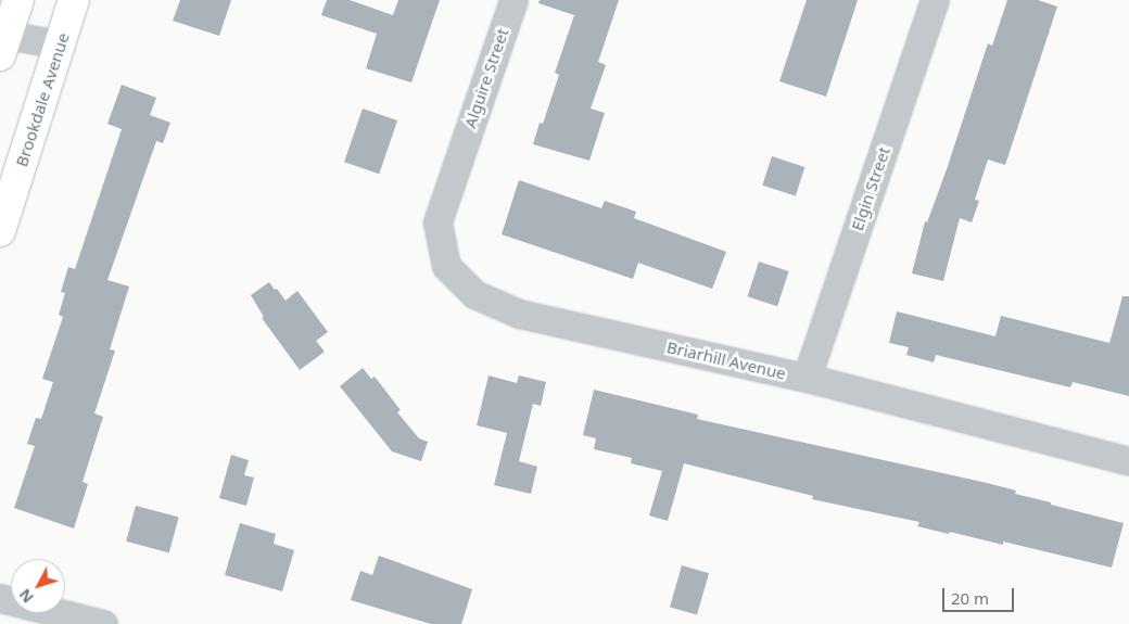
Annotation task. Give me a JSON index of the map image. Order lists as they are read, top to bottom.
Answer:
{
  "streets": {
    "main road": ["Brookdale Avenue"],
    "street": ["Alguire Street", "Elgin Street", "Briarhill Avenue"]
  },
  "crossings": [
    ["Alguire Street", "Briarhill Avenue"],
    ["Elgin Street", "Briarhill Avenue"]
  ],
  "scale_bar": "20 m",
  "north": "bottom left"
}
